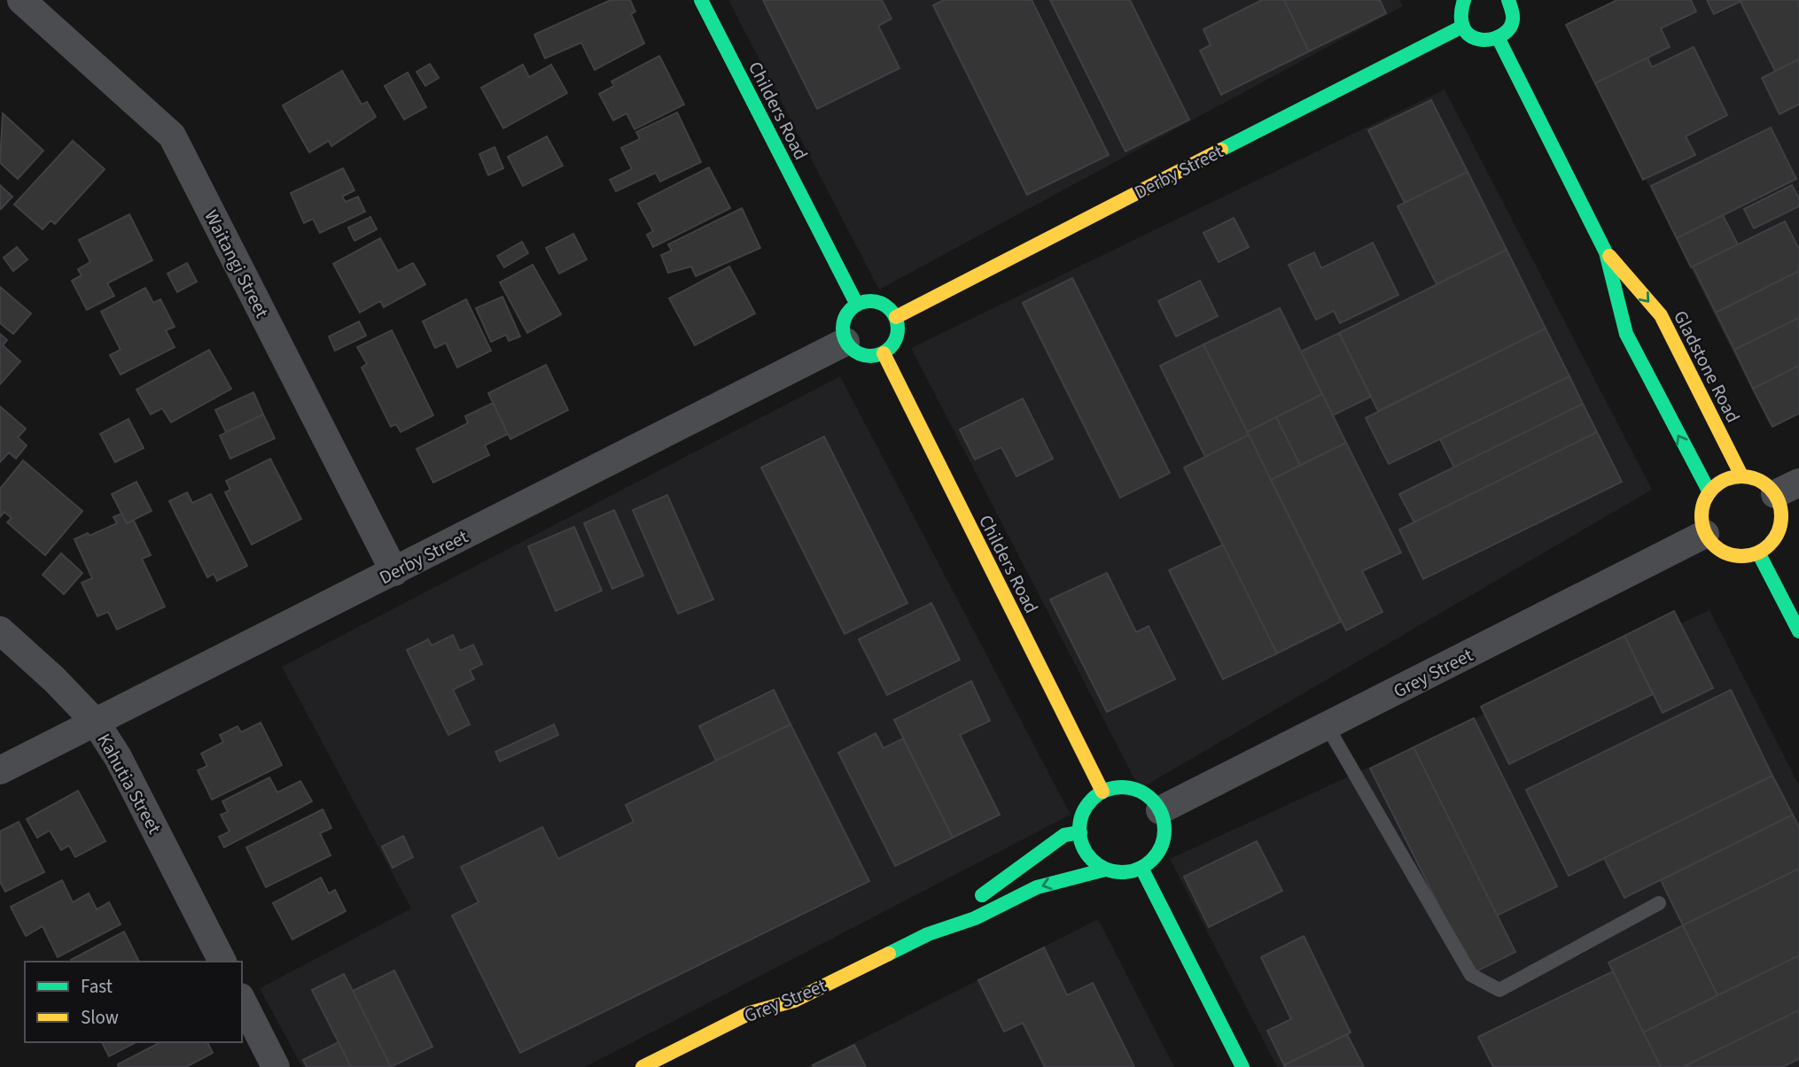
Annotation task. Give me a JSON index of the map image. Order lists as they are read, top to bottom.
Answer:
{
  "streets": {
    "street": [
      "Childers Road",
      "Derby Street",
      "Waitangi Street",
      "Gladstone Road",
      "Grey Street",
      "Kahutia Street"
    ]
  },
  "crossings": [
    ["Childers Road", "Derby Street"],
    ["Childers Road", "Grey Street"],
    ["Derby Street", "Waitangi Street"],
    ["Derby Street", "Kahutia Street"],
    ["Gladstone Road", "Grey Street"]
  ],
  "legend": ["Fast", "Slow"]
}
